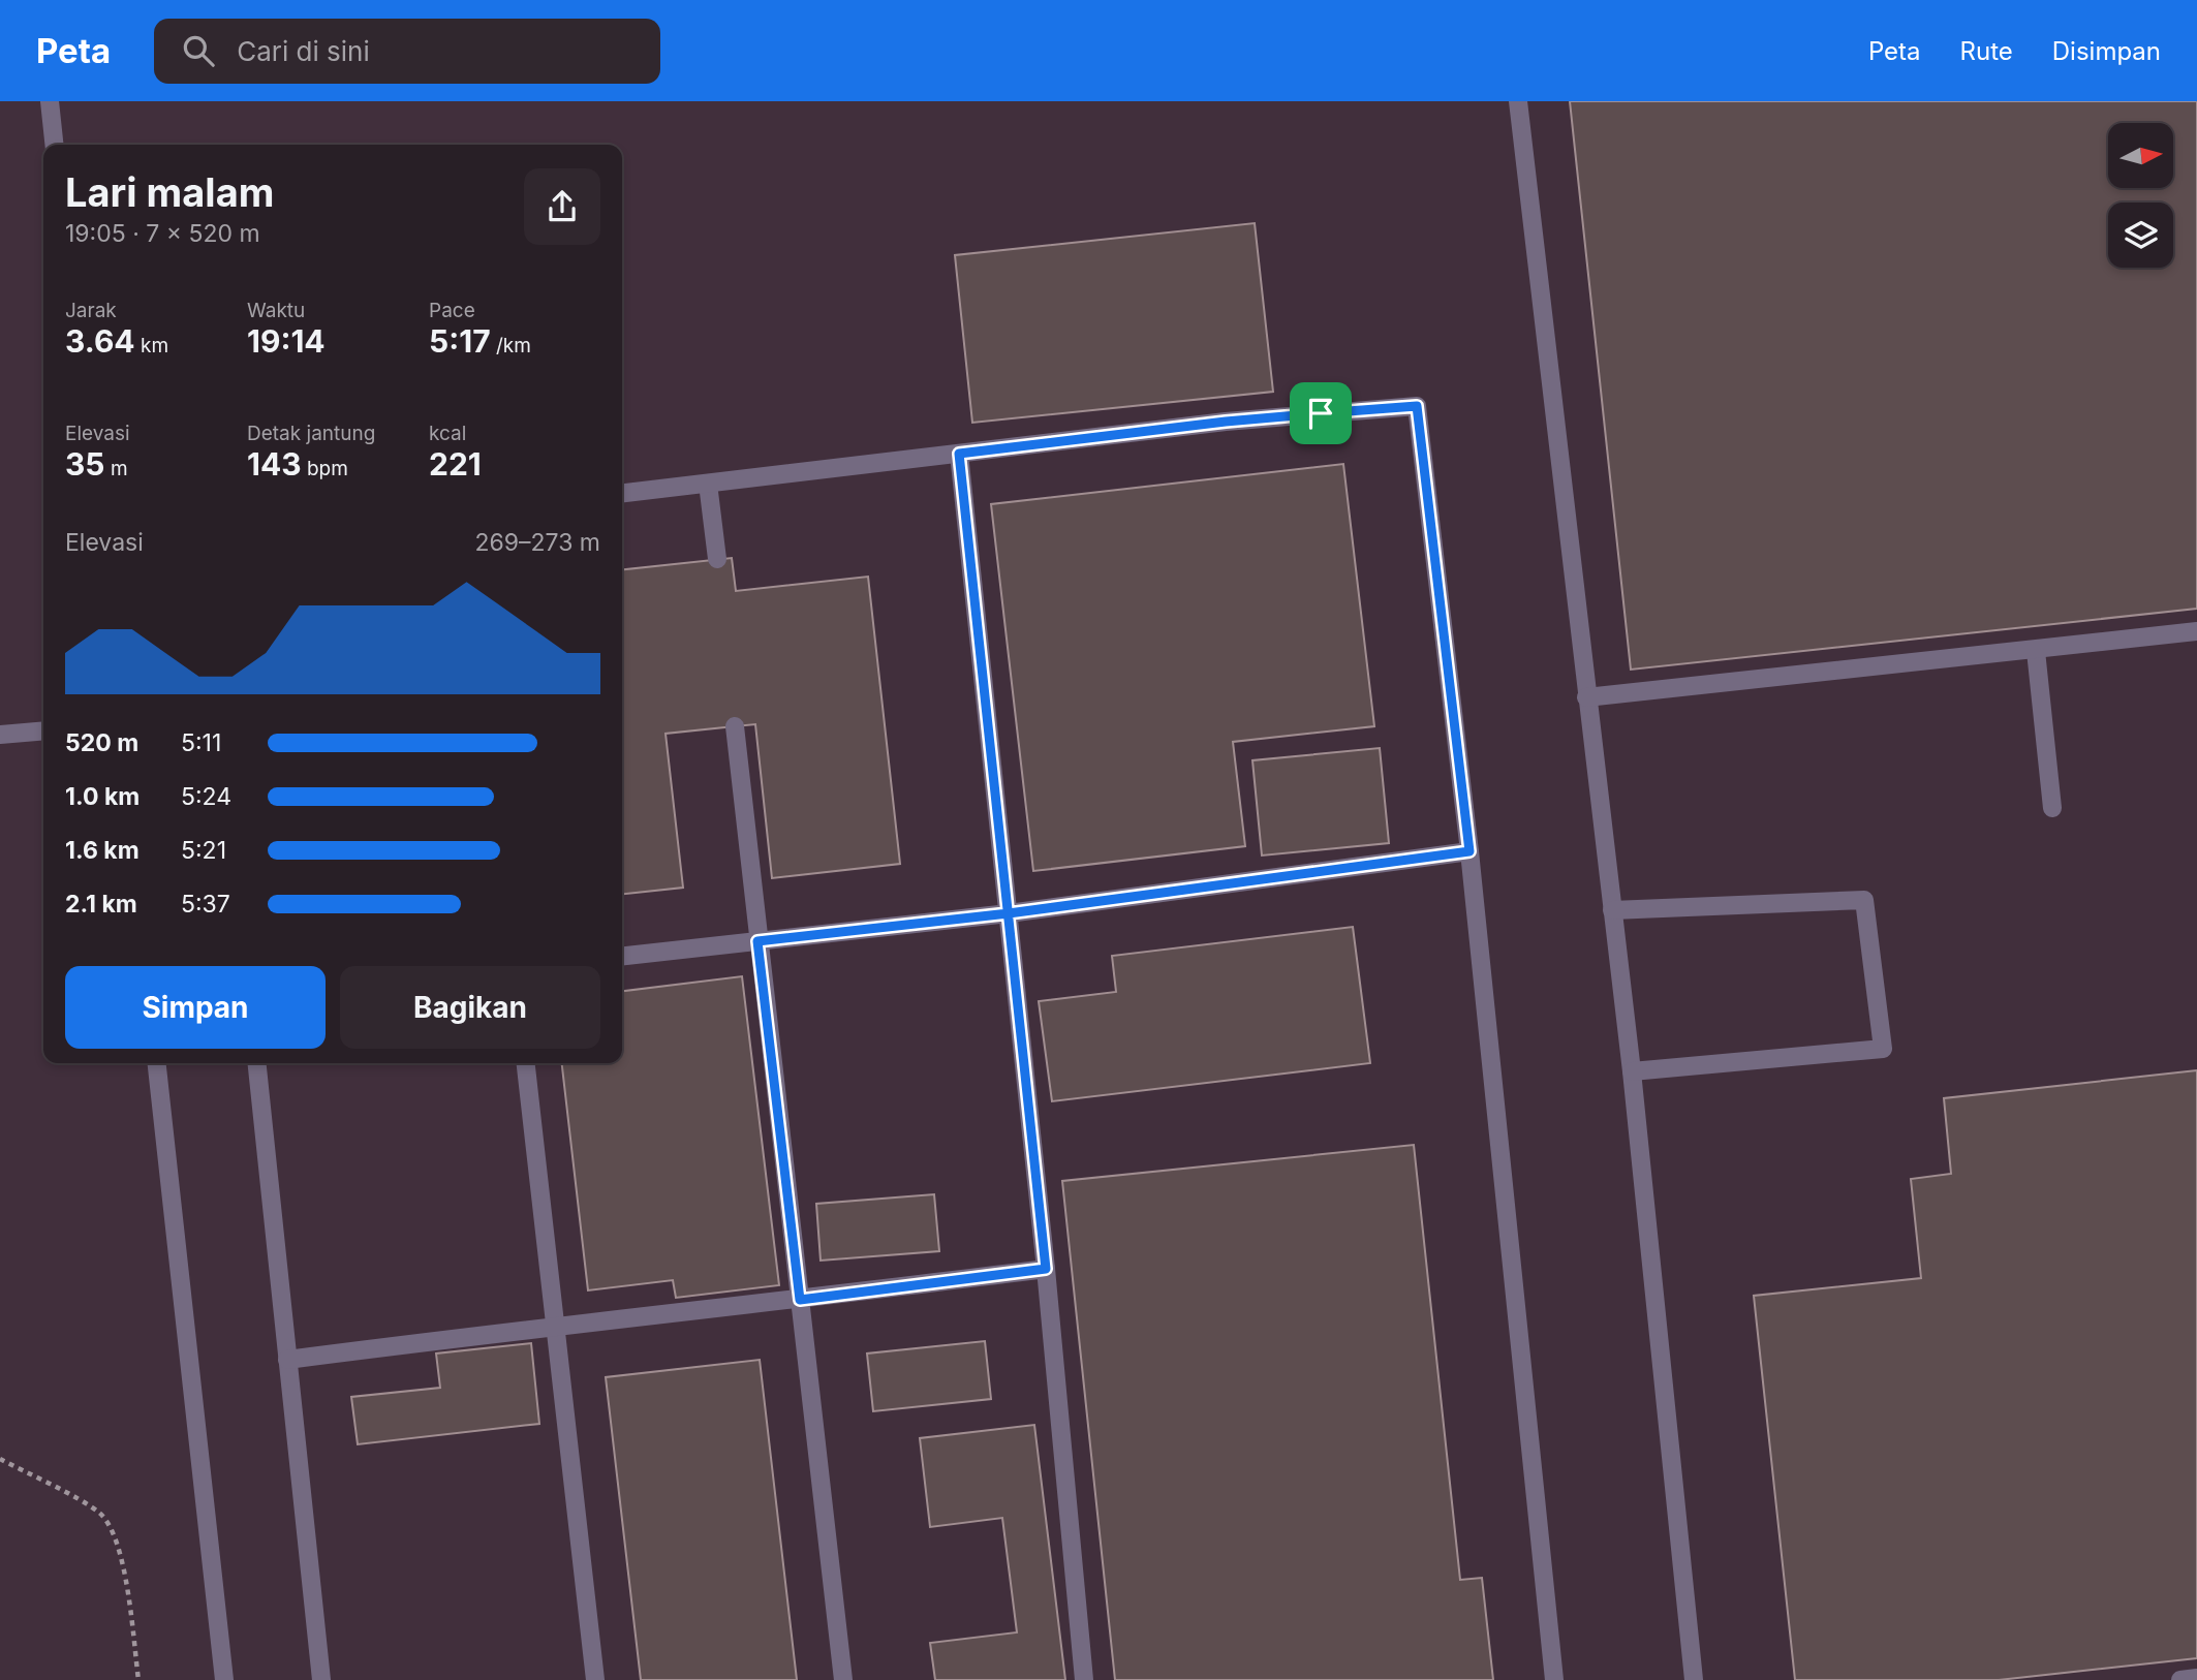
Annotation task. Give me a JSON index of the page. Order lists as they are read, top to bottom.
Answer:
{
  "north": "right",
  "page": {
    "header": "Peta",
    "search": "Cari di sini",
    "nav": ["Peta", "Rute", "Disimpan"],
    "heading": ["Lari malam", "19:05 · 7 × 520 m"],
    "stats": [
      ["Jarak", "3.64 km"],
      ["Waktu", "19:14"],
      ["Pace", "5:17 /km"],
      ["Elevasi", "35 m"],
      ["Detak jantung", "143 bpm"],
      ["kcal", "221"]
    ],
    "chart": ["Elevasi", "269–273 m"],
    "list": [
      {
        "name": "520 m",
        "note": "5:11"
      },
      {
        "name": "1.0 km",
        "note": "5:24"
      },
      {
        "name": "1.6 km",
        "note": "5:21"
      },
      {
        "name": "2.1 km",
        "note": "5:37"
      }
    ],
    "buttons": ["Simpan", "Bagikan"]
  }
}
